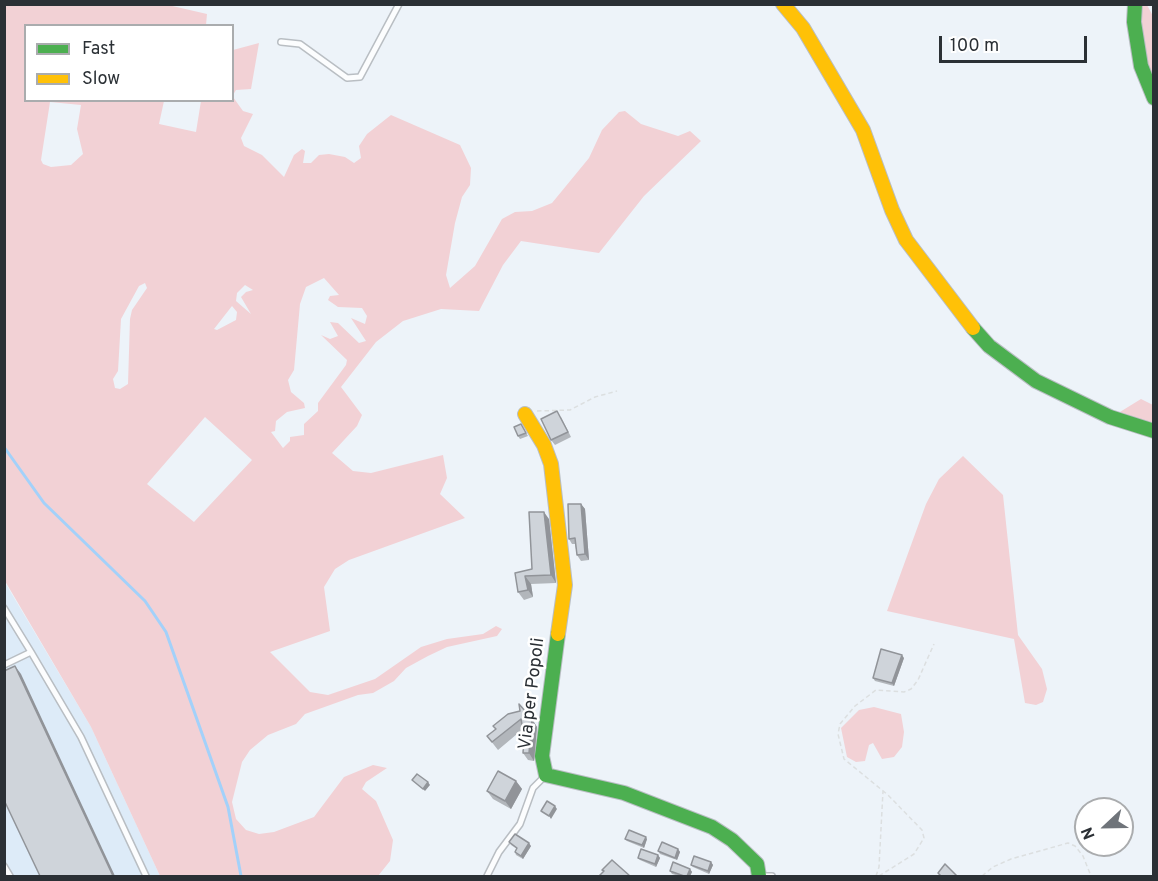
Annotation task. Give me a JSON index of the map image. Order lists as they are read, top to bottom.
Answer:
{
  "streets": {
    "street": ["Via per Popoli"]
  },
  "legend": ["Fast", "Slow"],
  "scale_bar": "100 m",
  "north": "left"
}
